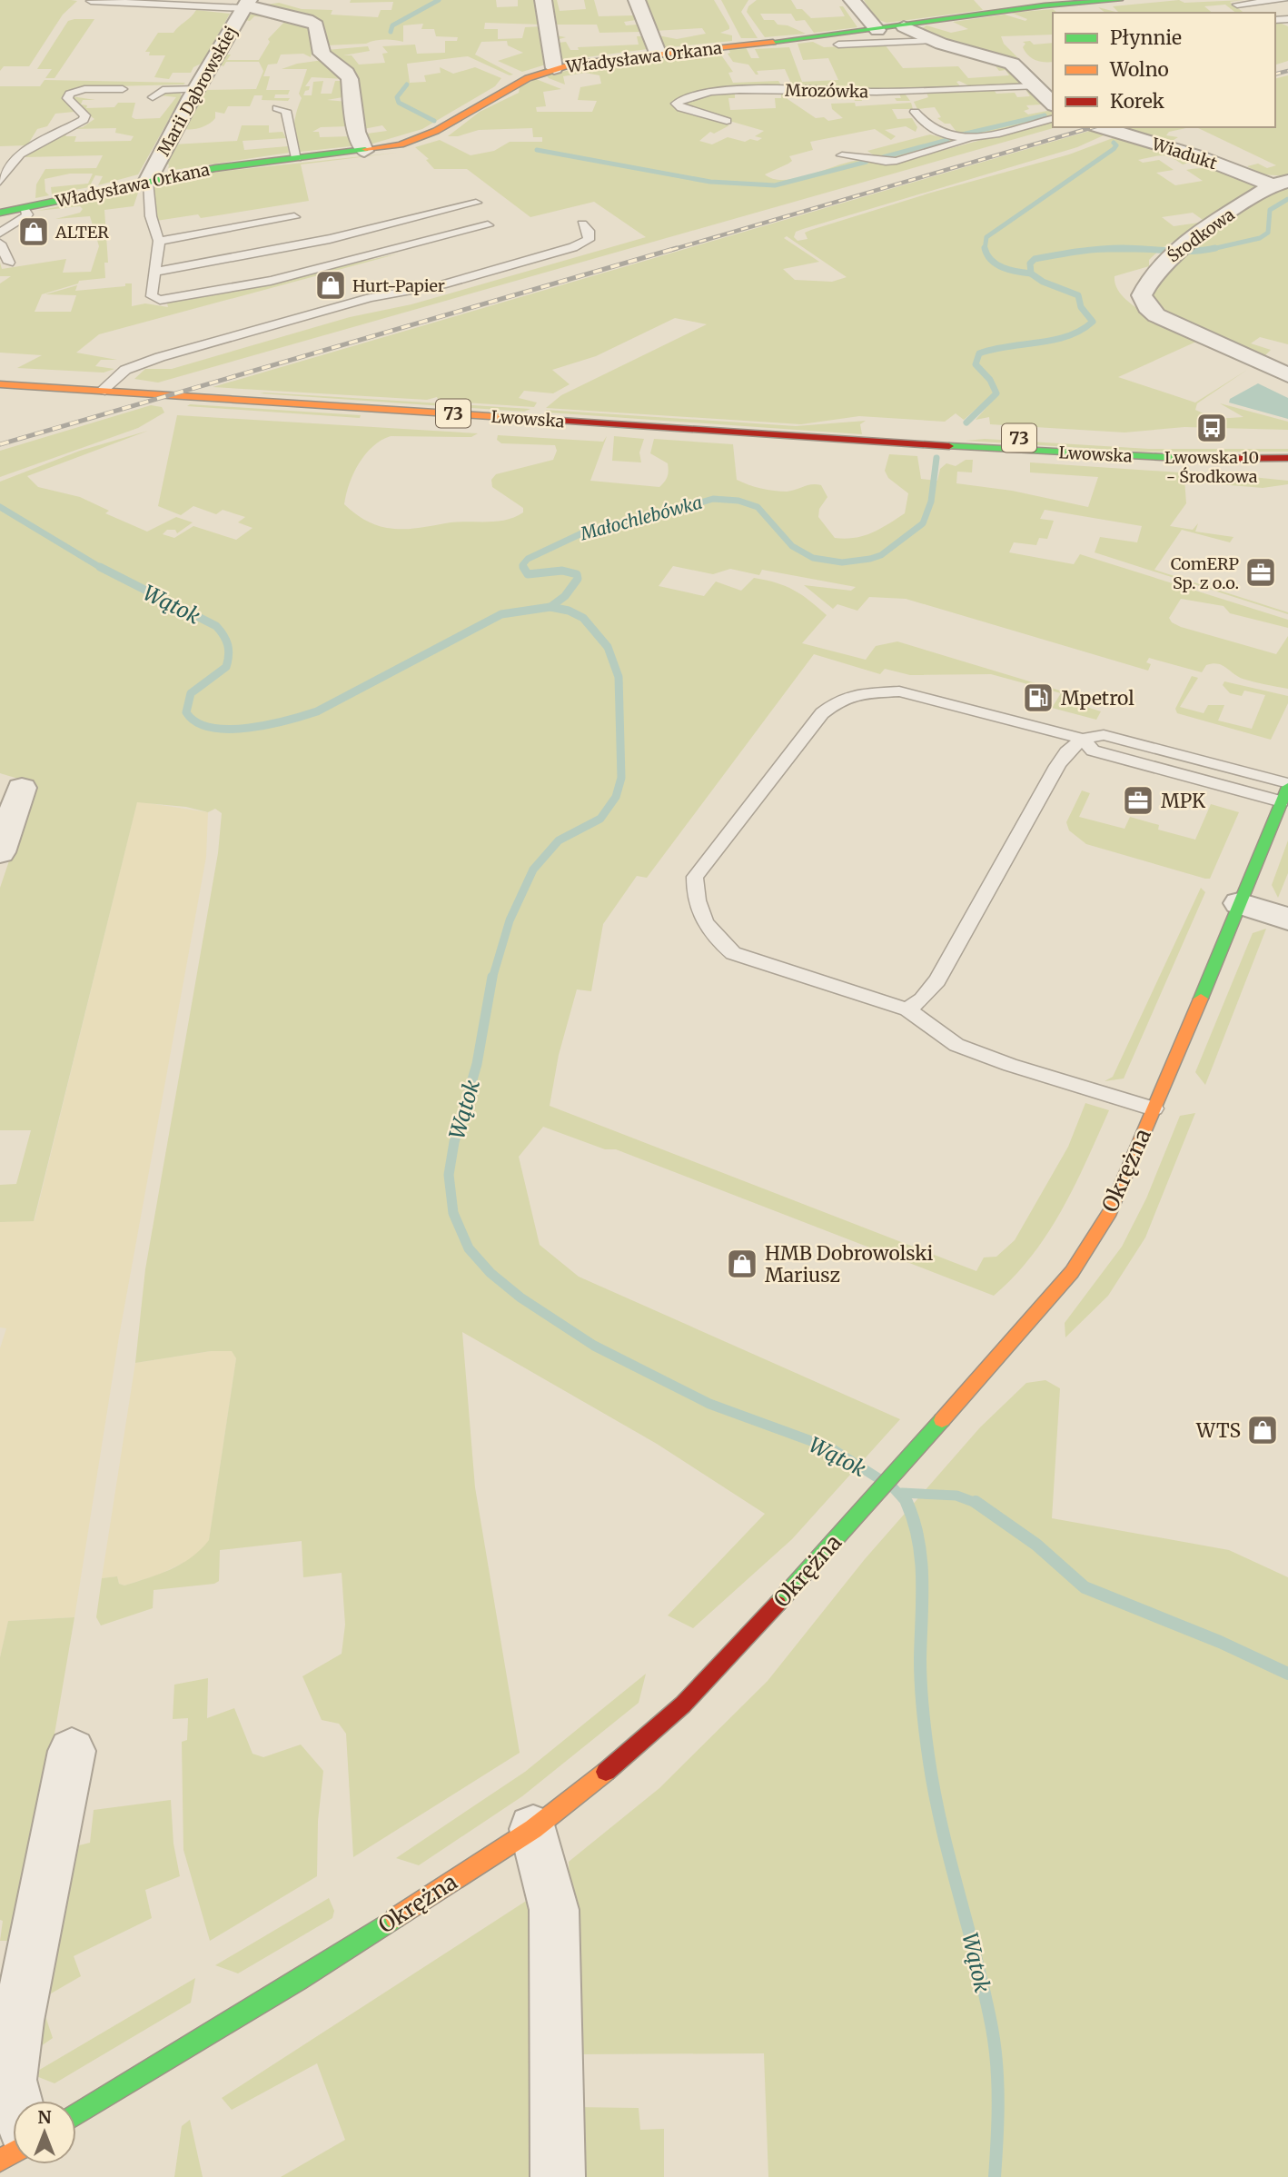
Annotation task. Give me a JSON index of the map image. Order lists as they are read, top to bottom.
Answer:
{
  "streets": {
    "street": [
      "Władysława Orkana",
      "Marii Dąbrowskiej",
      "Wiadukt",
      "Środkowa",
      "73",
      "Lwowska",
      "Okrężna"
    ],
    "lane": ["Mrozówka"]
  },
  "crossings": [
    ["Władysława Orkana", "Marii Dąbrowskiej"],
    ["Wiadukt", "Środkowa"]
  ],
  "water": ["Małochlebówka", "Wątok"],
  "places": {
    "shop": [
      "ALTER",
      "Hurt-Papier",
      "HMB Dobrowolski Mariusz",
      "WTS"
    ],
    "bus stop": ["Lwowska 10 - Środkowa"],
    "office": ["ComERP Sp. z o.o.", "MPK"],
    "fuel station": ["Mpetrol"]
  },
  "legend": ["Płynnie", "Wolno", "Korek"],
  "north": "top"
}
